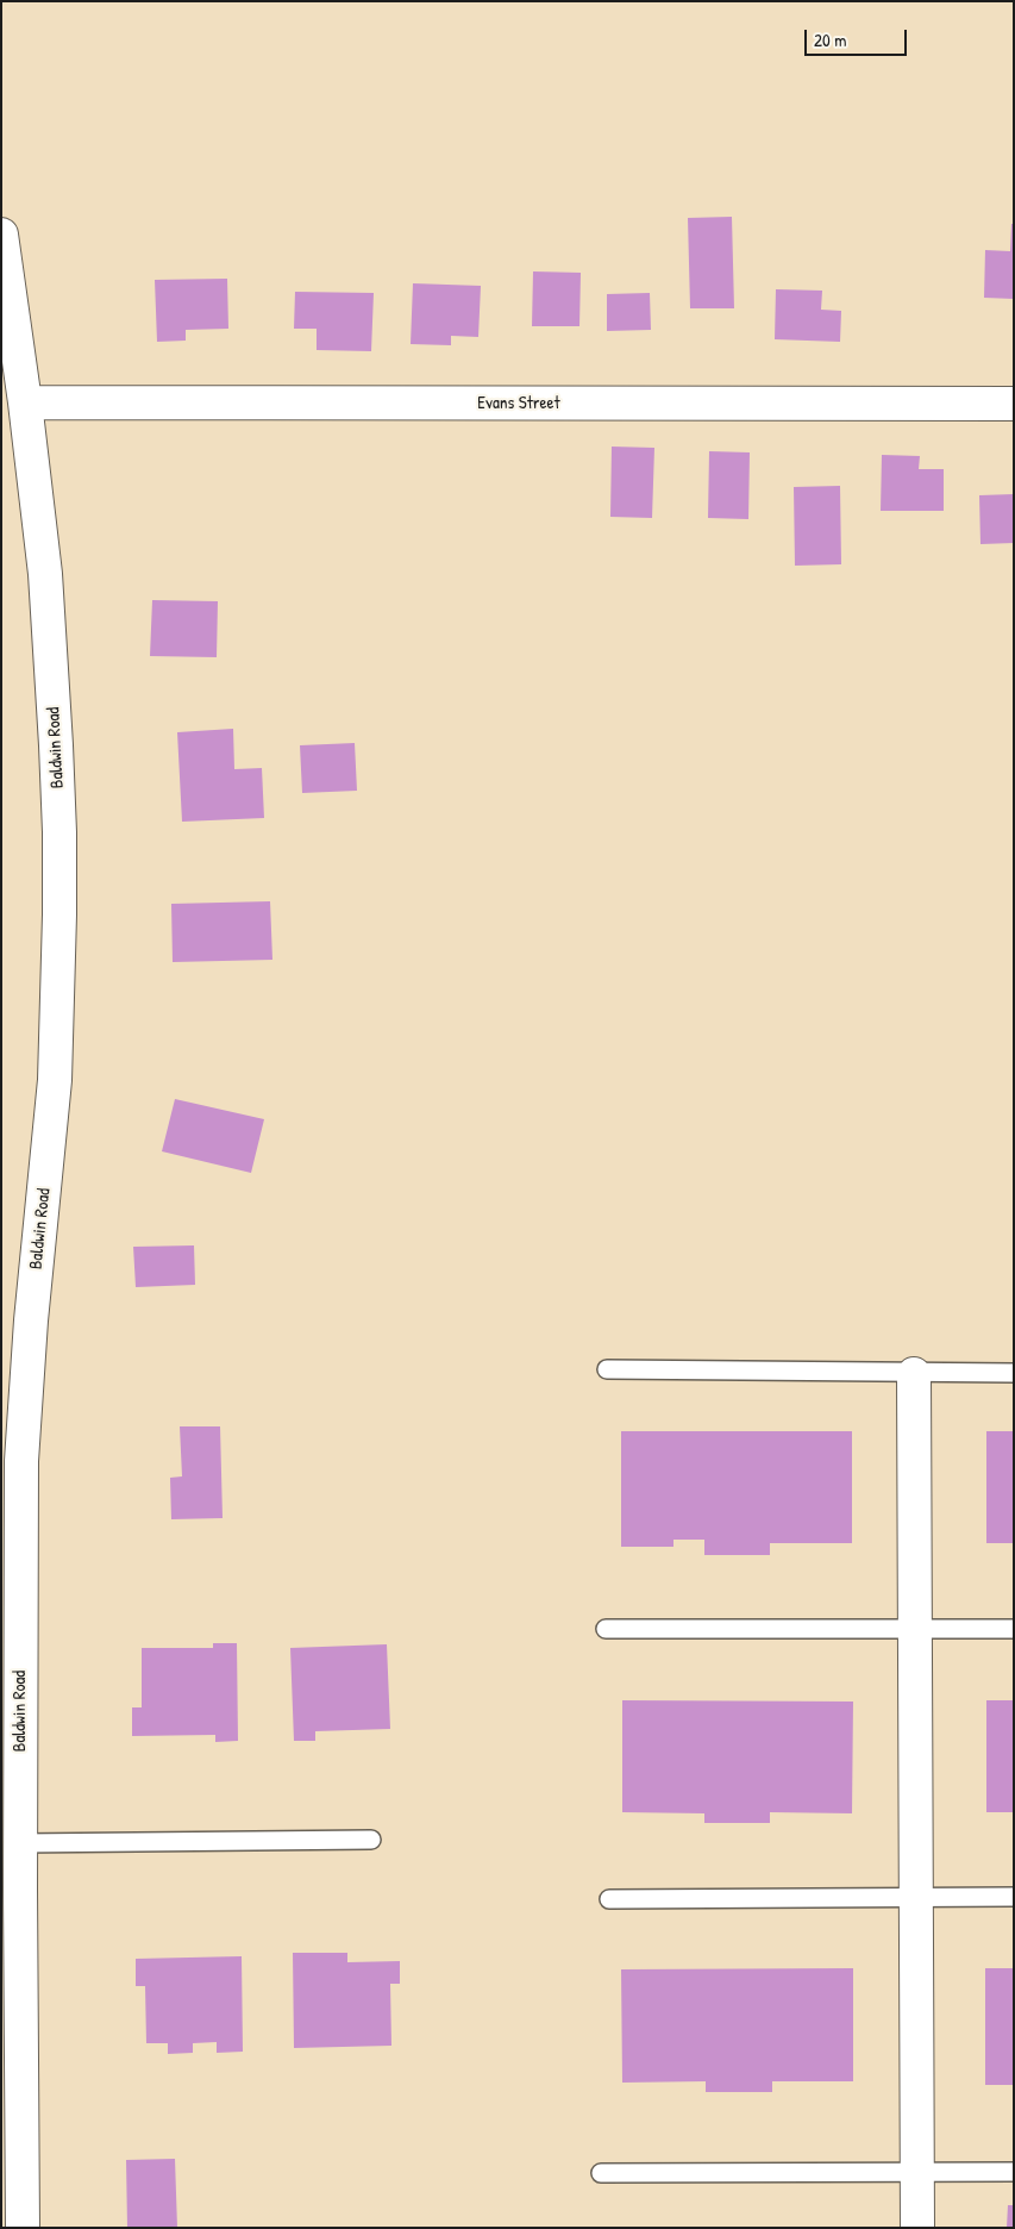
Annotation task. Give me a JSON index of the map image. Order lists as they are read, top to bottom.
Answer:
{
  "streets": {
    "street": ["Evans Street", "Baldwin Road"]
  },
  "crossings": [
    ["Evans Street", "Baldwin Road"]
  ],
  "scale_bar": "20 m"
}
